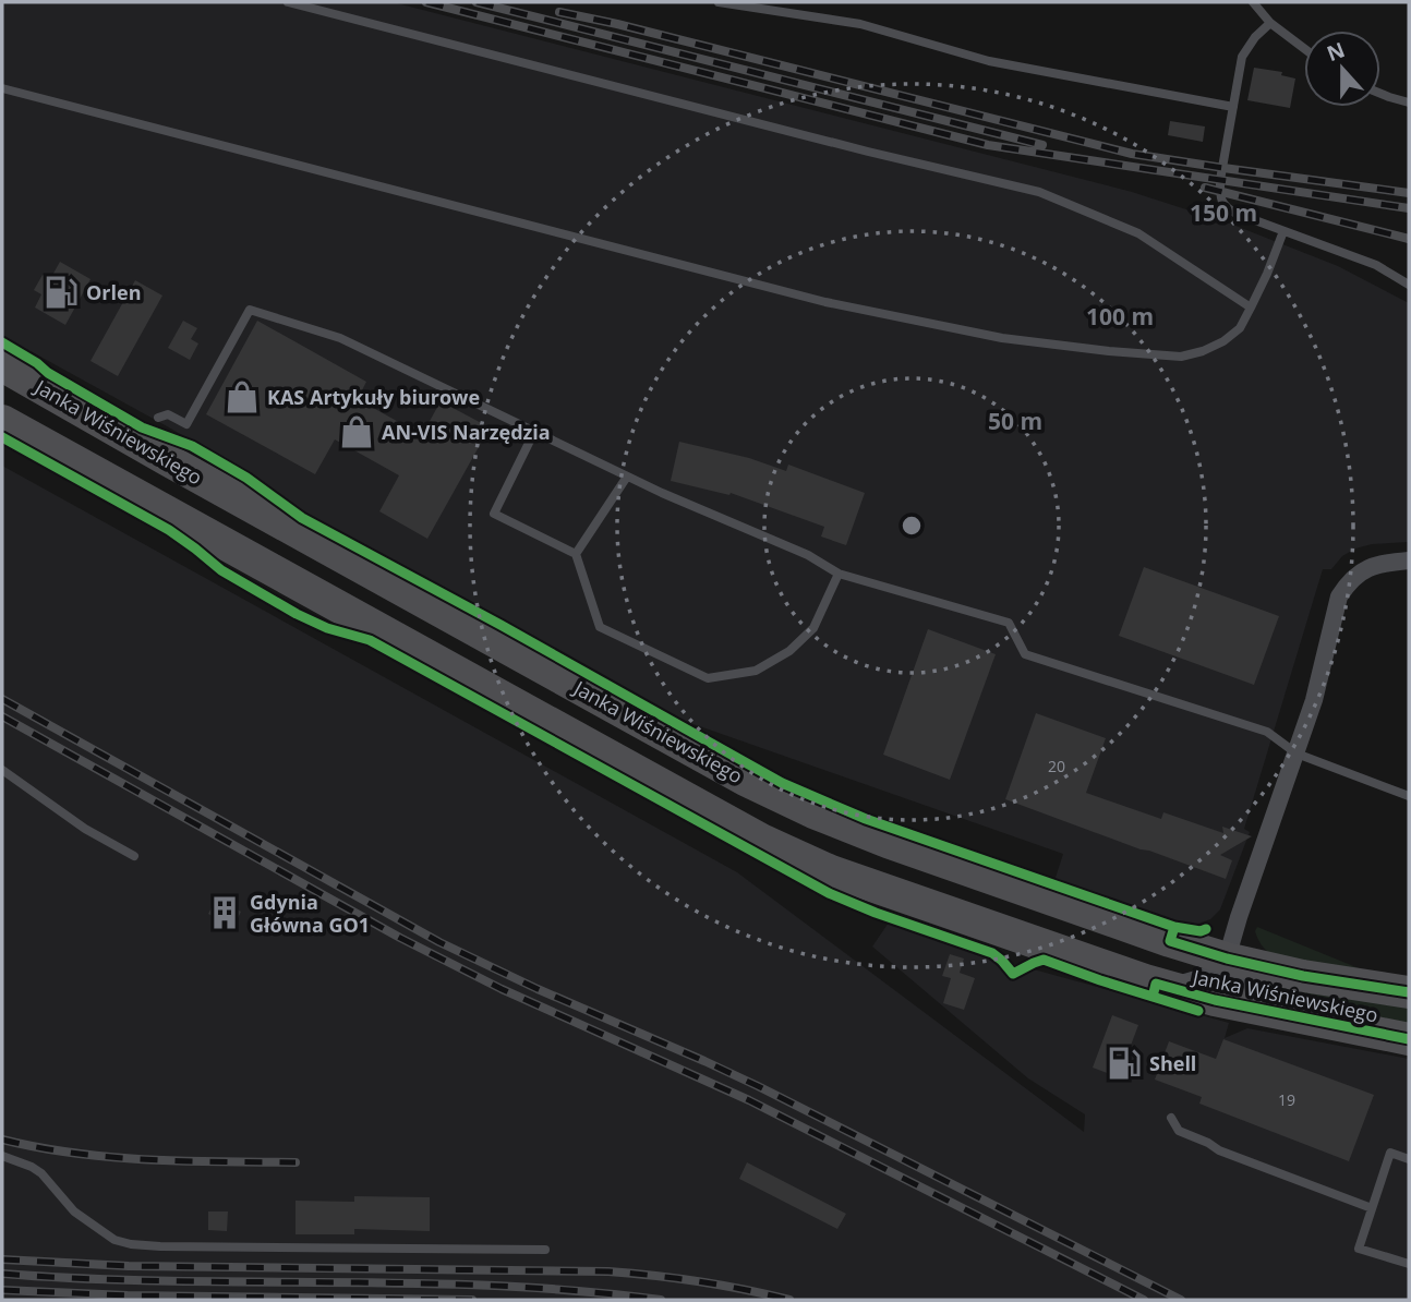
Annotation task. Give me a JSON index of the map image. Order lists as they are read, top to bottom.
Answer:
{
  "streets": {
    "highway": ["Janka Wiśniewskiego"]
  },
  "places": {
    "fuel station": ["Orlen", "Shell"],
    "shop": ["KAS Artykuły biurowe", "AN-VIS Narzędzia"],
    "building": ["Gdynia Główna GO1"]
  },
  "house_numbers": ["20", "19"],
  "north": "top",
  "rings": ["150 m", "100 m", "50 m"]
}
